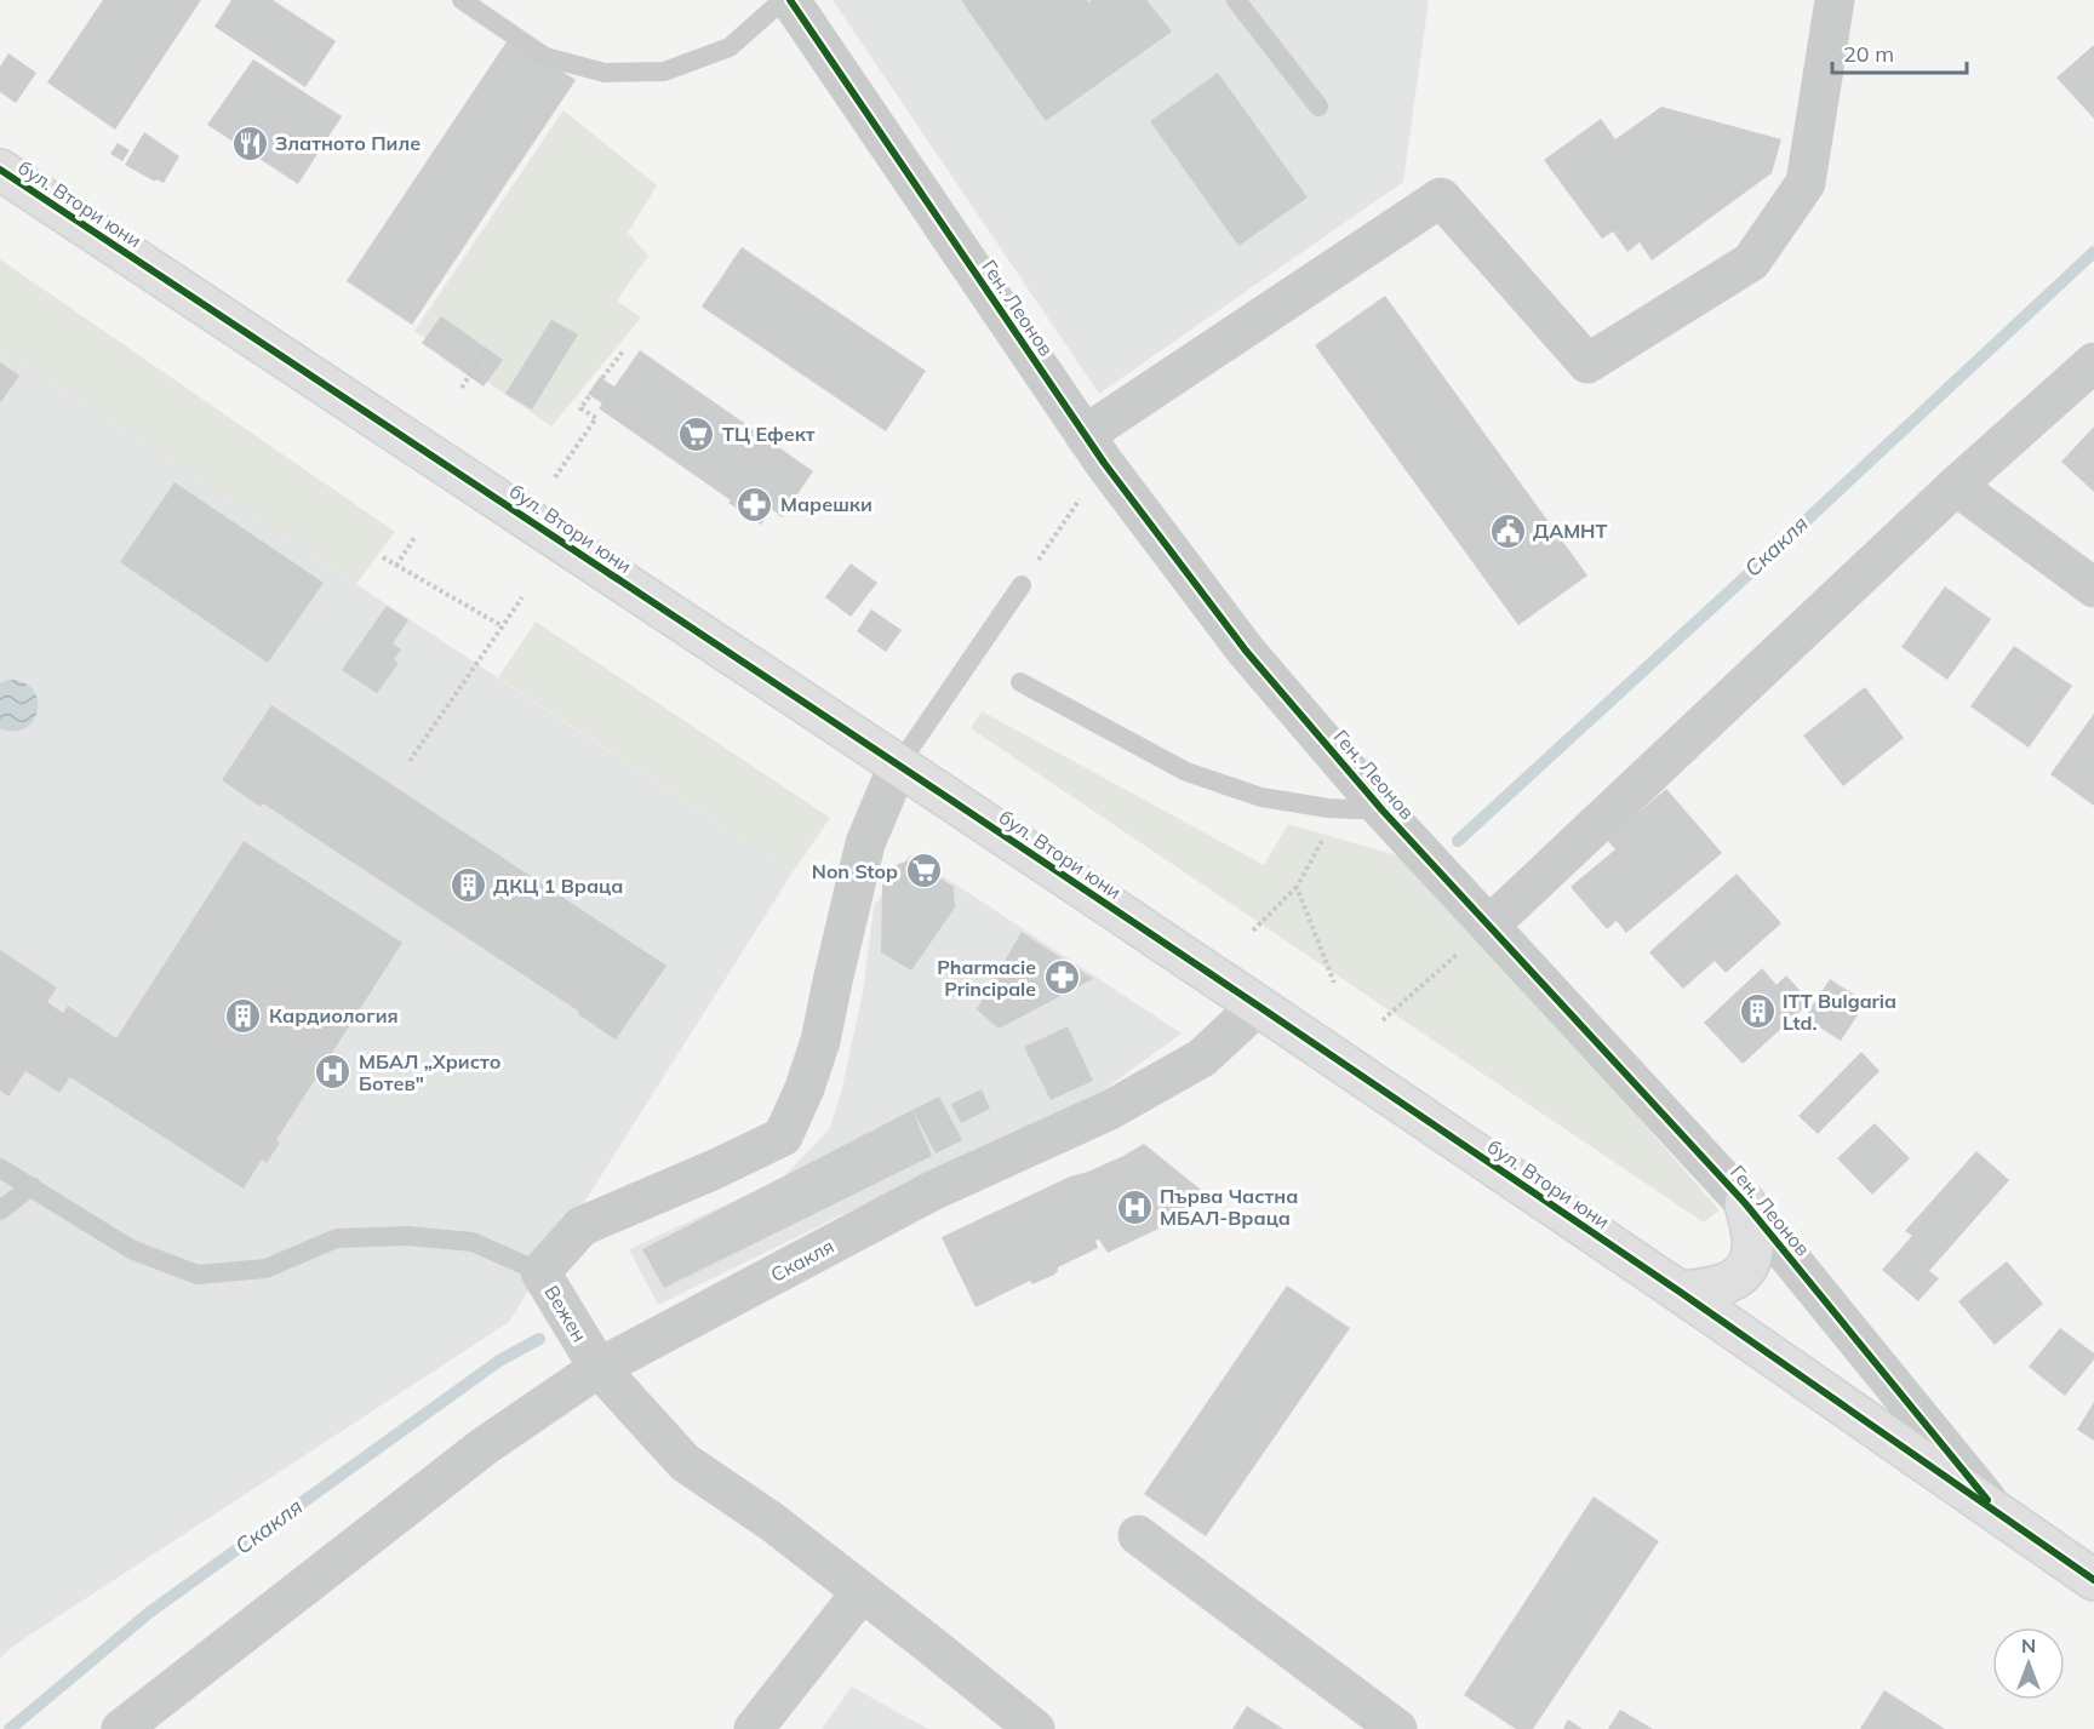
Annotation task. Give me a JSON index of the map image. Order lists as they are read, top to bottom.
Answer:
{
  "streets": {
    "street": [
      "бул. Втори юни",
      "Ген. Леонов",
      "Скакля",
      "Вежен"
    ]
  },
  "crossings": [
    ["бул. Втори юни", "Ген. Леонов"],
    ["бул. Втори юни", "Скакля"],
    ["бул. Втори юни", "Вежен"],
    ["Скакля", "Вежен"]
  ],
  "water": ["Скакля"],
  "places": {
    "restaurant": ["Златното Пиле"],
    "supermarket": ["ТЦ Ефект", "Non Stop"],
    "pharmacy": ["Марешки", "Pharmacie Principale"],
    "public building": ["ДАМНТ"],
    "building": ["ДКЦ 1 Враца", "ITT Bulgaria Ltd.", "Кардиология"],
    "hospital": ["МБАЛ „Христо Ботев\"", "Първа Частна МБАЛ-Враца"]
  },
  "scale_bar": "20 m",
  "north": "top"
}
